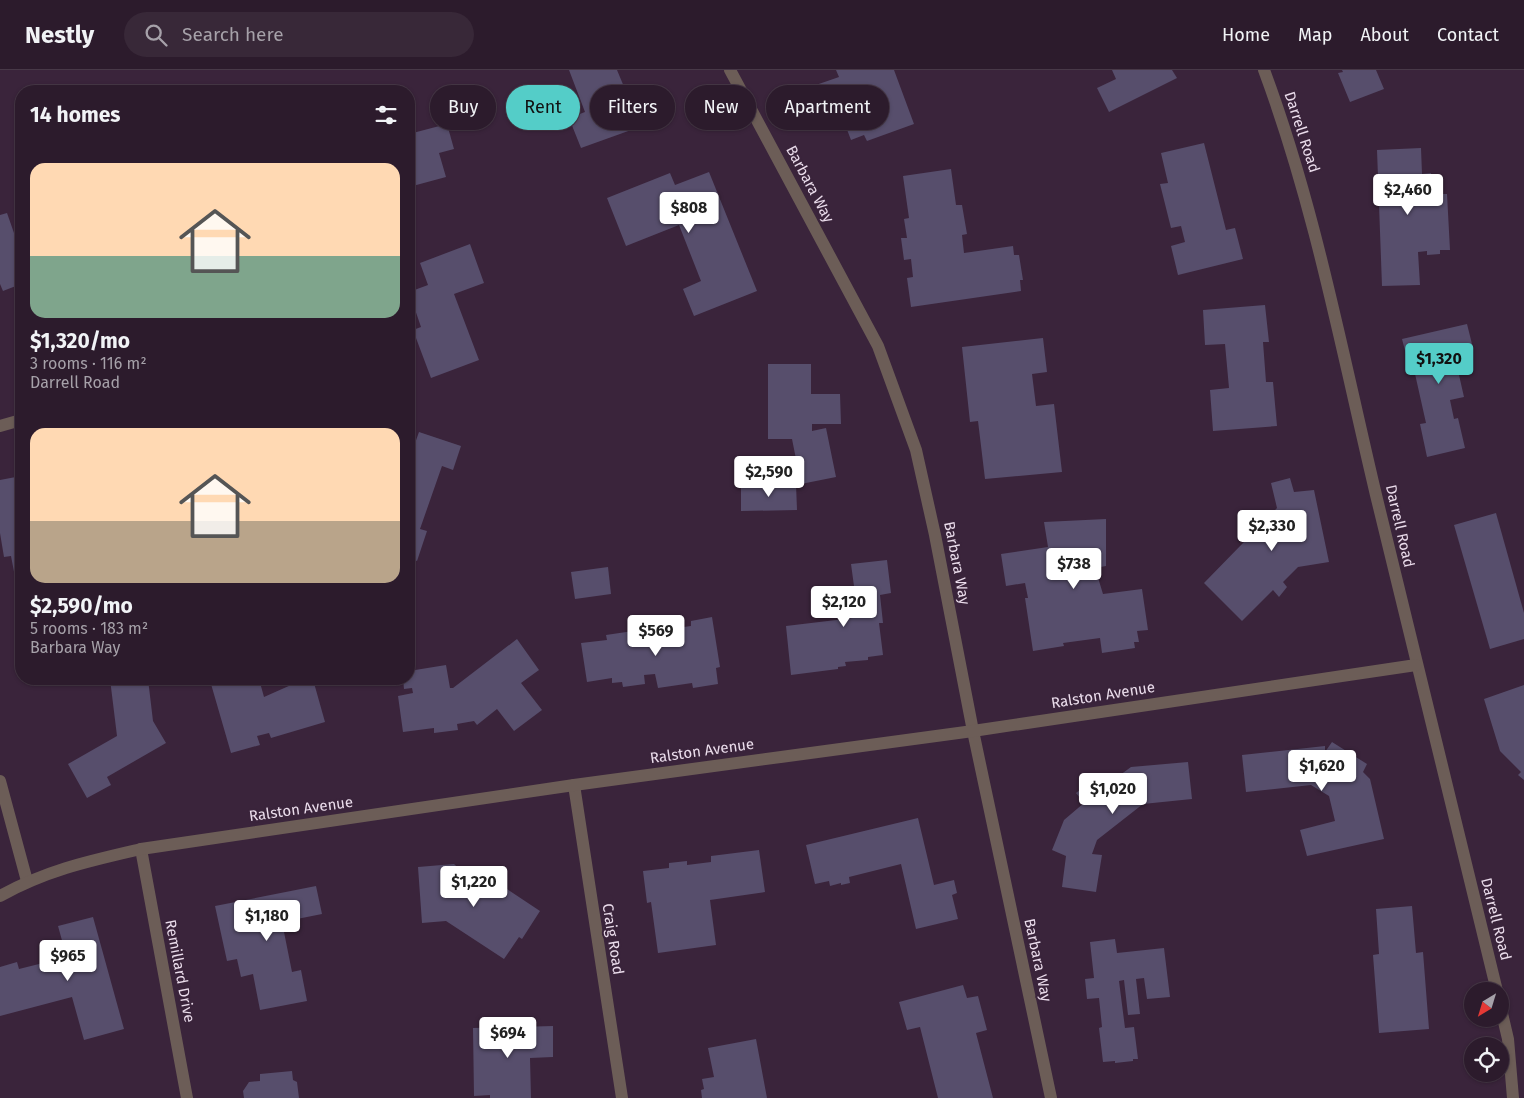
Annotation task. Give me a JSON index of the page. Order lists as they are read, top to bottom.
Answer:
{
  "streets": {
    "street": [
      "Darrell Road",
      "Barbara Way",
      "Ralston Avenue",
      "Craig Road",
      "Remillard Drive"
    ]
  },
  "crossings": [
    ["Darrell Road", "Ralston Avenue"],
    ["Barbara Way", "Ralston Avenue"],
    ["Ralston Avenue", "Craig Road"],
    ["Ralston Avenue", "Remillard Drive"]
  ],
  "north": "bottom left",
  "page": {
    "header": "Nestly",
    "search": "Search here",
    "nav": [
      "Home",
      "Map",
      "About",
      "Contact"
    ],
    "chip": [
      "Buy",
      "Rent",
      "Filters",
      "New",
      "Apartment"
    ],
    "heading": "14 homes",
    "list": [
      {
        "name": "$1,320/mo",
        "note": "3 rooms · 116 m² · Darrell Road"
      },
      {
        "name": "$2,590/mo",
        "note": "5 rooms · 183 m² · Barbara Way"
      }
    ],
    "price": [
      "$2,460",
      "$808",
      "$1,320",
      "$2,590",
      "$2,330",
      "$738",
      "$2,120",
      "$569",
      "$1,620",
      "$1,020",
      "$1,220",
      "$1,180",
      "$965",
      "$694"
    ]
  }
}
